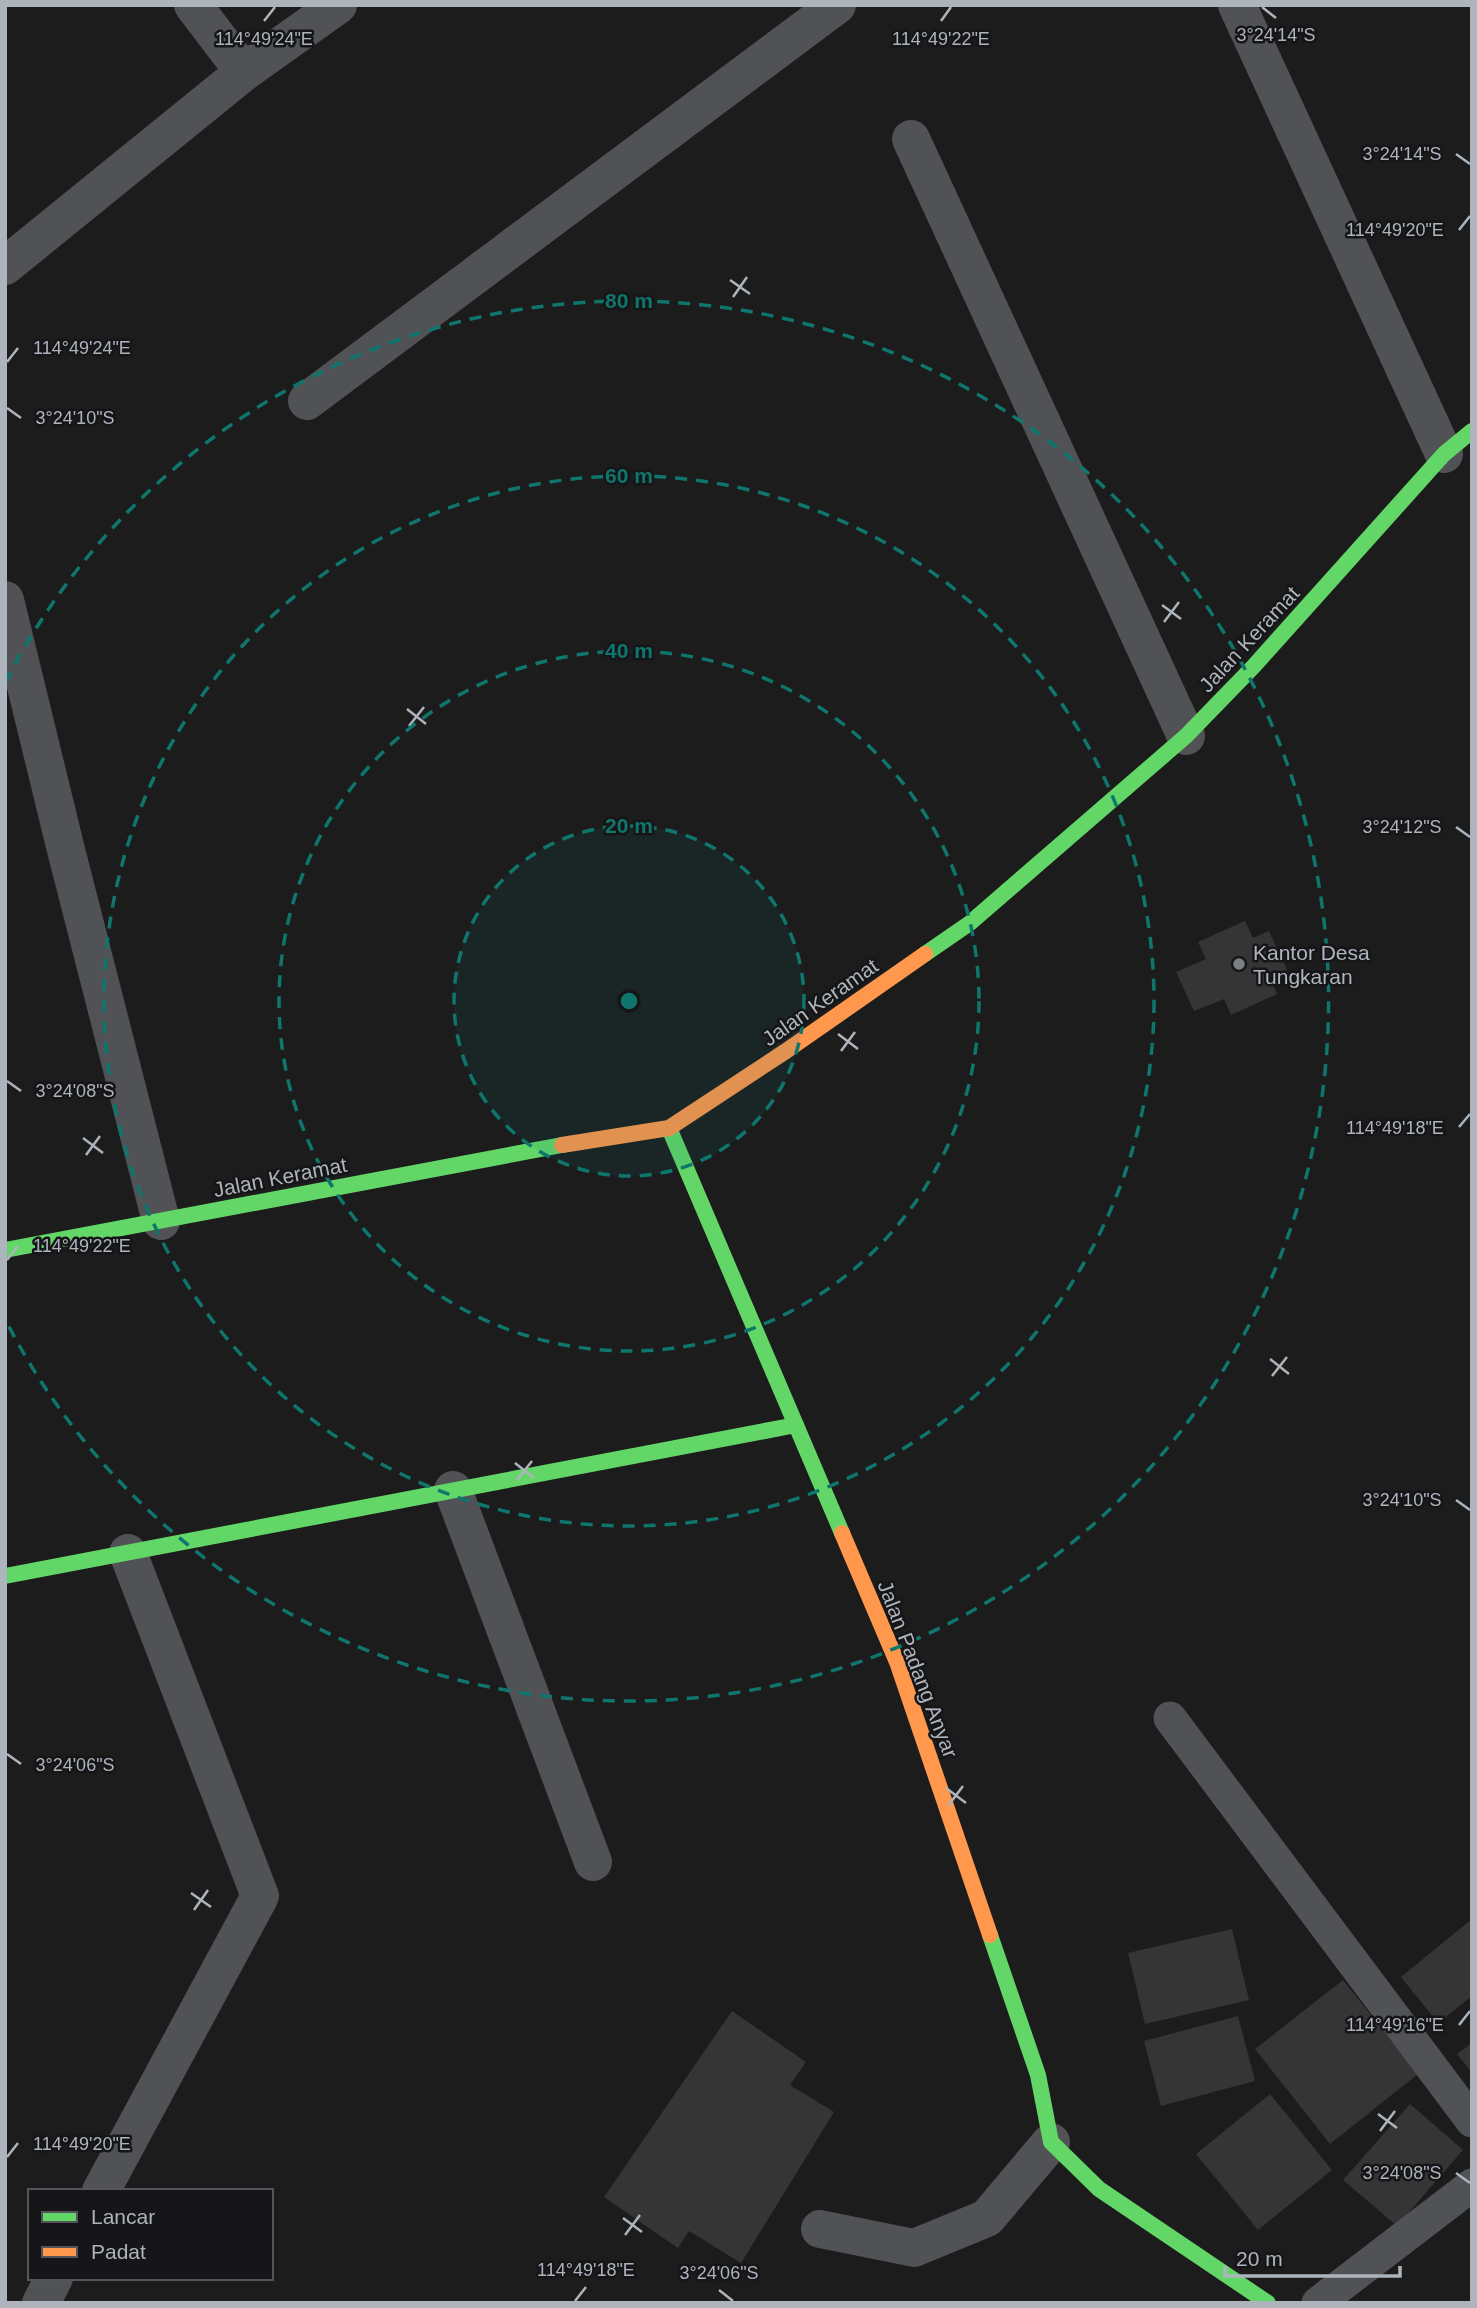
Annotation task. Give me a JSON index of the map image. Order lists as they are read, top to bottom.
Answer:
{
  "streets": {
    "street": ["Jalan Keramat", "Jalan Padang Anyar"]
  },
  "crossings": [
    ["Jalan Keramat", "Jalan Padang Anyar"]
  ],
  "places": ["Kantor Desa Tungkaran"],
  "legend": ["Lancar", "Padat"],
  "scale_bar": "20 m",
  "coordinates": [
    "3°24'14\"S",
    "114°49'24\"E",
    "114°49'22\"E",
    "114°49'20\"E",
    "3°24'10\"S",
    "3°24'12\"S",
    "3°24'08\"S",
    "114°49'18\"E",
    "3°24'06\"S",
    "114°49'16\"E"
  ],
  "rings": [
    "80 m",
    "60 m",
    "40 m",
    "20 m"
  ]
}
